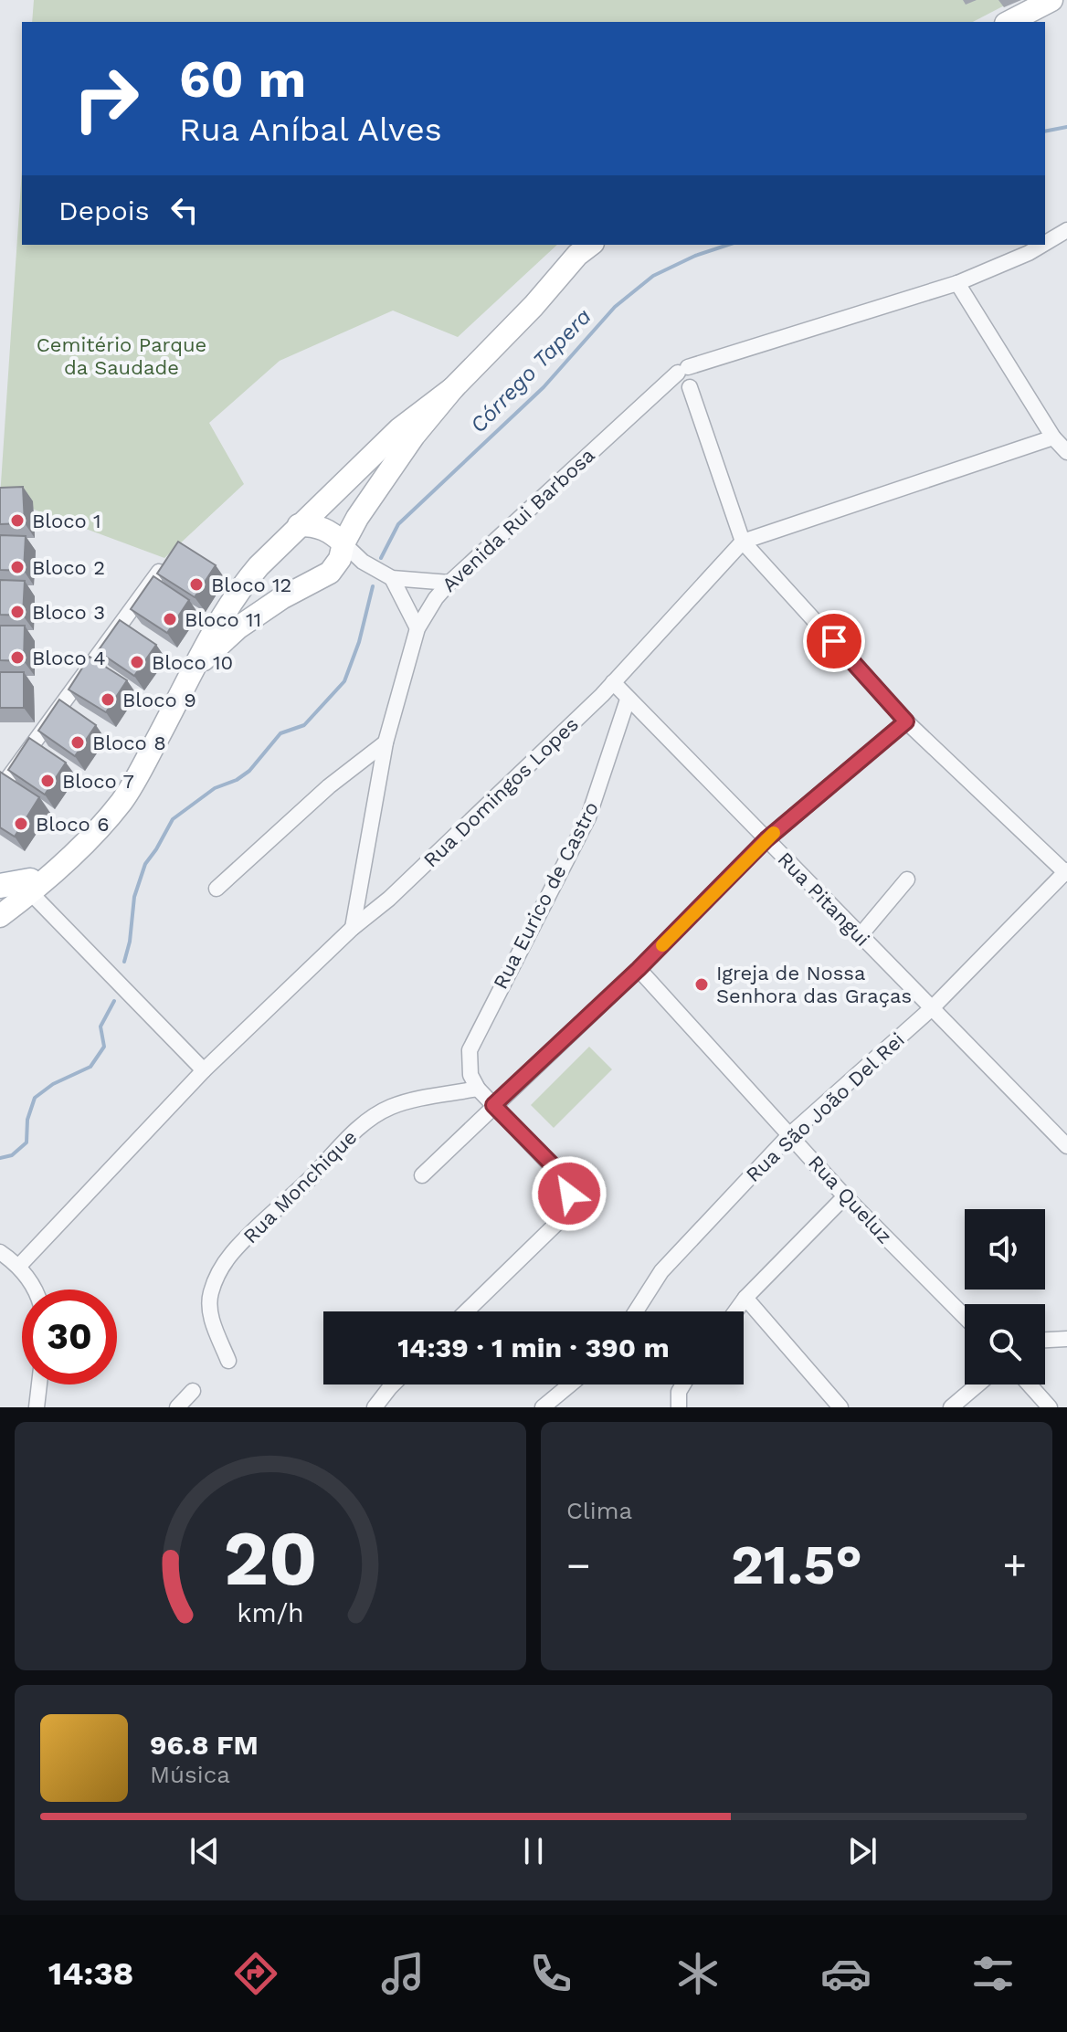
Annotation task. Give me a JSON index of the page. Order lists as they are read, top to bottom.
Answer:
{
  "streets": {
    "street": [
      "Avenida Rui Barbosa",
      "Rua Domingos Lopes",
      "Rua Eurico de Castro",
      "Rua Pitangui",
      "Rua São João Del Rei",
      "Rua Monchique",
      "Rua Queluz"
    ]
  },
  "crossings": [
    ["Avenida Rui Barbosa", "Rua Domingos Lopes"],
    ["Rua Domingos Lopes", "Rua Pitangui"],
    ["Rua Eurico de Castro", "Rua Pitangui"],
    ["Rua Eurico de Castro", "Rua Monchique"],
    ["Rua Pitangui", "Rua São João Del Rei"],
    ["Rua São João Del Rei", "Rua Queluz"]
  ],
  "water": ["Córrego Tapera"],
  "parks": ["Cemitério Parque da Saudade"],
  "places": [
    "Bloco 1",
    "Bloco 2",
    "Bloco 12",
    "Bloco 3",
    "Bloco 11",
    "Bloco 4",
    "Bloco 10",
    "Bloco 9",
    "Bloco 8",
    "Bloco 7",
    "Bloco 6",
    "Igreja de Nossa Senhora das Graças"
  ],
  "page": {
    "turn": ["60 m", "Rua Aníbal Alves"],
    "then": "Depois",
    "limit": "30",
    "trip": "14:39 · 1 min · 390 m",
    "tile": "Clima",
    "heat": ["−", "21.5°", "+"],
    "song": ["96.8 FM", "Música"],
    "tabs": "14:38",
    "gauge": ["20", "km/h"]
  }
}
